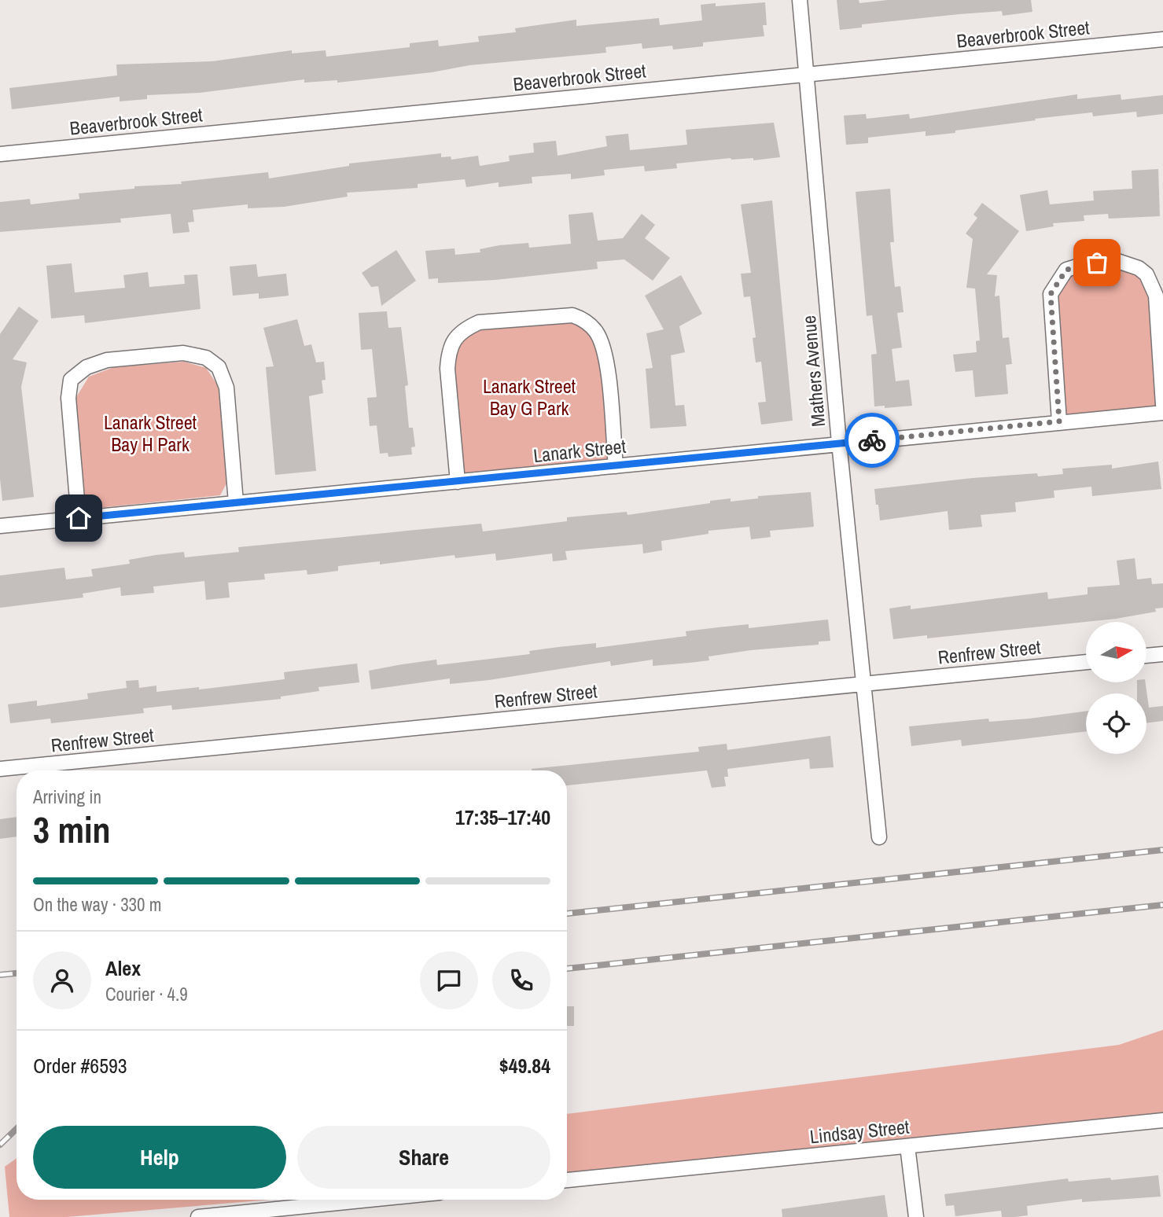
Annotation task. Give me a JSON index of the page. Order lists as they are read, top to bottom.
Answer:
{
  "streets": {
    "street": [
      "Beaverbrook Street",
      "Mathers Avenue",
      "Lanark Street",
      "Renfrew Street",
      "Lindsay Street"
    ]
  },
  "crossings": [
    ["Beaverbrook Street", "Mathers Avenue"],
    ["Mathers Avenue", "Lanark Street"],
    ["Mathers Avenue", "Renfrew Street"]
  ],
  "parks": ["Lanark Street Bay G Park", "Lanark Street Bay H Park"],
  "north": "right",
  "page": {
    "heading": ["3 min", "Arriving in", "17:35–17:40"],
    "panel": [
      "Alex",
      "Courier · 4.9",
      "Order #6593",
      "$49.84"
    ],
    "bar": "On the way · 330 m",
    "buttons": ["Help", "Share"]
  }
}
